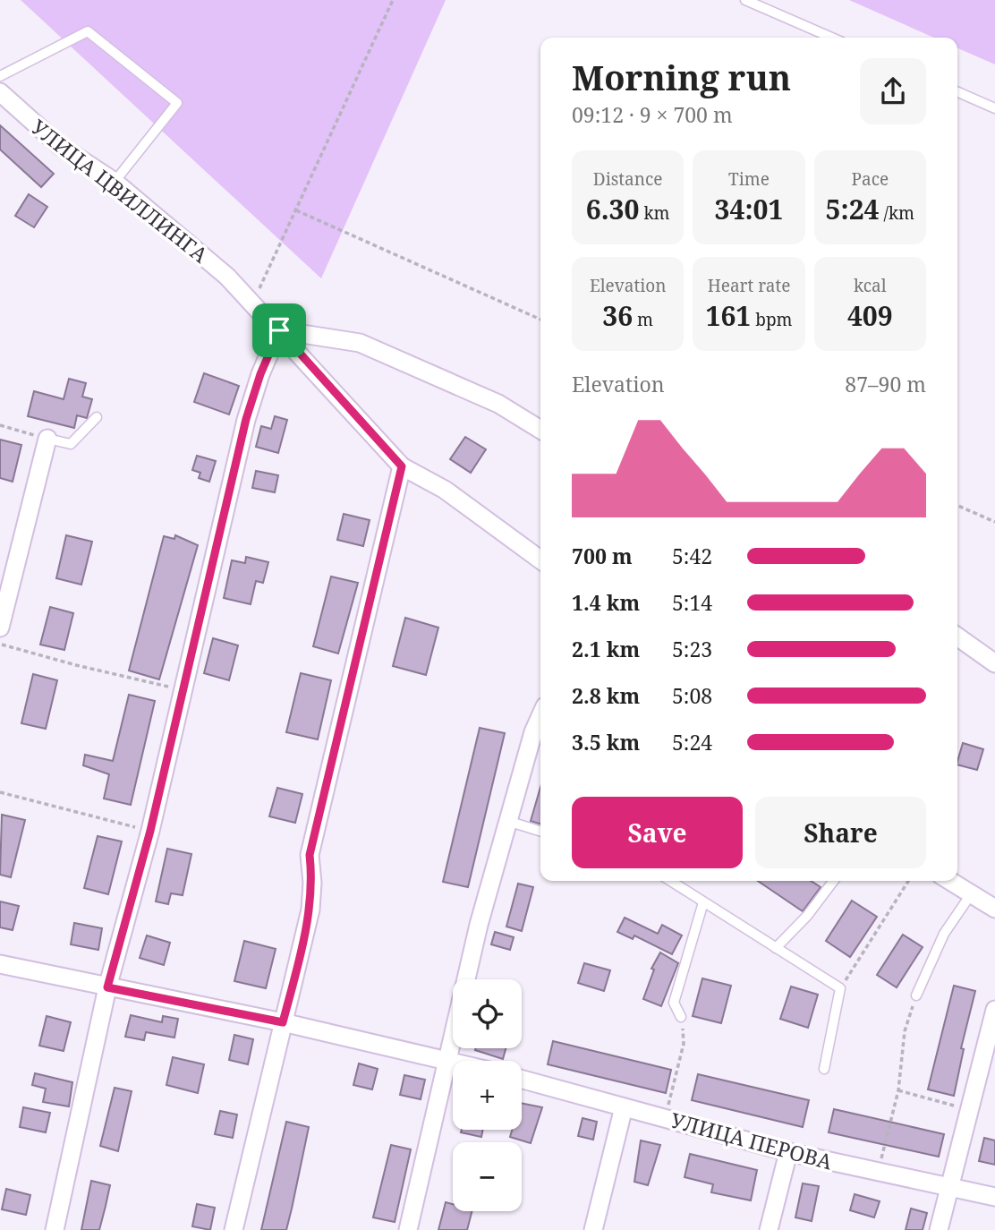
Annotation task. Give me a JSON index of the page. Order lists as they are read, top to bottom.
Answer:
{
  "streets": {
    "street": ["УЛИЦА ЦВИЛЛИНГА", "УЛИЦА ПЕРОВА"]
  },
  "page": {
    "heading": ["Morning run", "09:12 · 9 × 700 m"],
    "stats": [
      ["Distance", "6.30 km"],
      ["Time", "34:01"],
      ["Pace", "5:24 /km"],
      ["Elevation", "36 m"],
      ["Heart rate", "161 bpm"],
      ["kcal", "409"]
    ],
    "chart": ["Elevation", "87–90 m"],
    "list": [
      {
        "name": "700 m",
        "note": "5:42"
      },
      {
        "name": "1.4 km",
        "note": "5:14"
      },
      {
        "name": "2.1 km",
        "note": "5:23"
      },
      {
        "name": "2.8 km",
        "note": "5:08"
      },
      {
        "name": "3.5 km",
        "note": "5:24"
      }
    ],
    "buttons": ["Save", "Share"],
    "map_buttons": ["+", "−"]
  }
}
